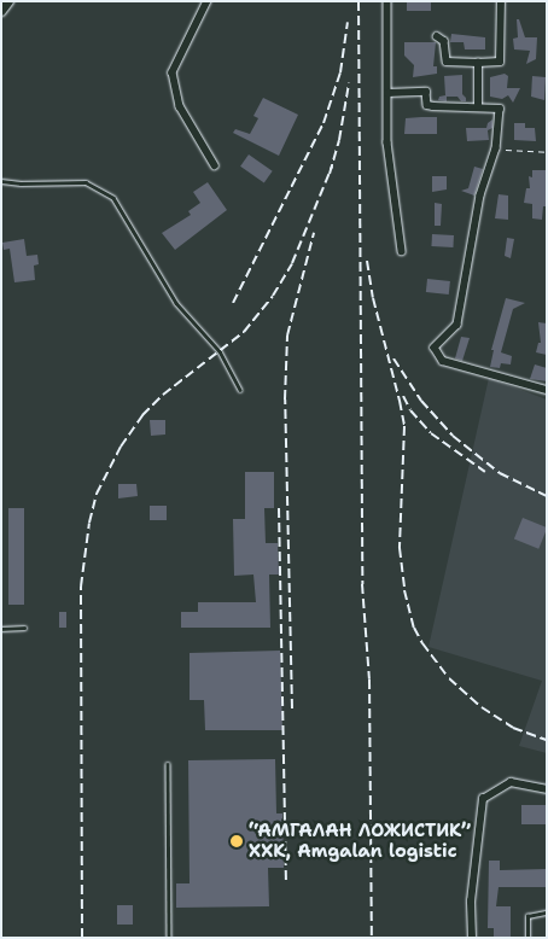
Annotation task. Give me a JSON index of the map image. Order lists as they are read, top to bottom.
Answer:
{
  "places": ["“АМГАЛАН ЛОЖИСТИК” ХХК, Amgalan logistic"]
}
